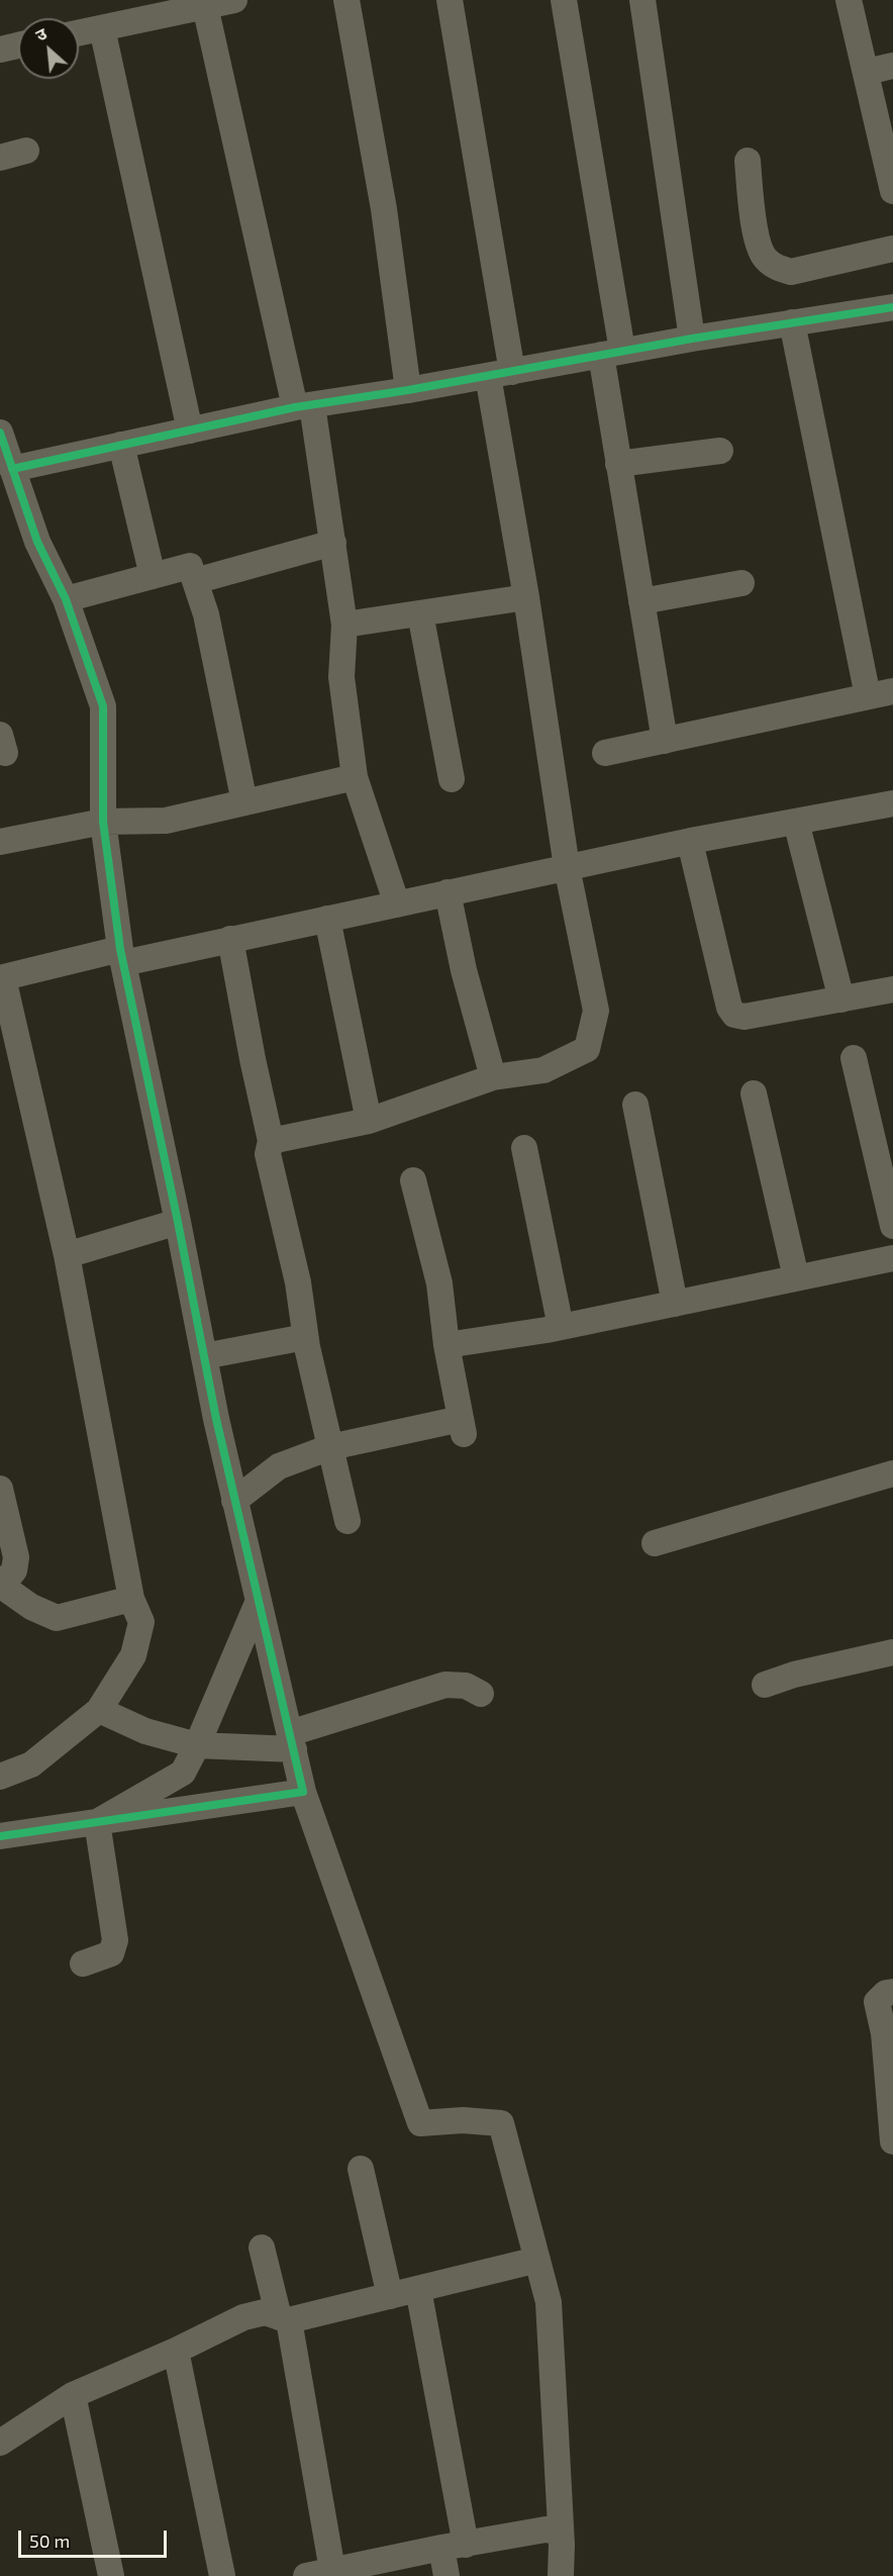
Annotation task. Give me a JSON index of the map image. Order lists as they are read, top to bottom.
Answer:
{
  "scale_bar": "50 m",
  "north": "top left"
}
